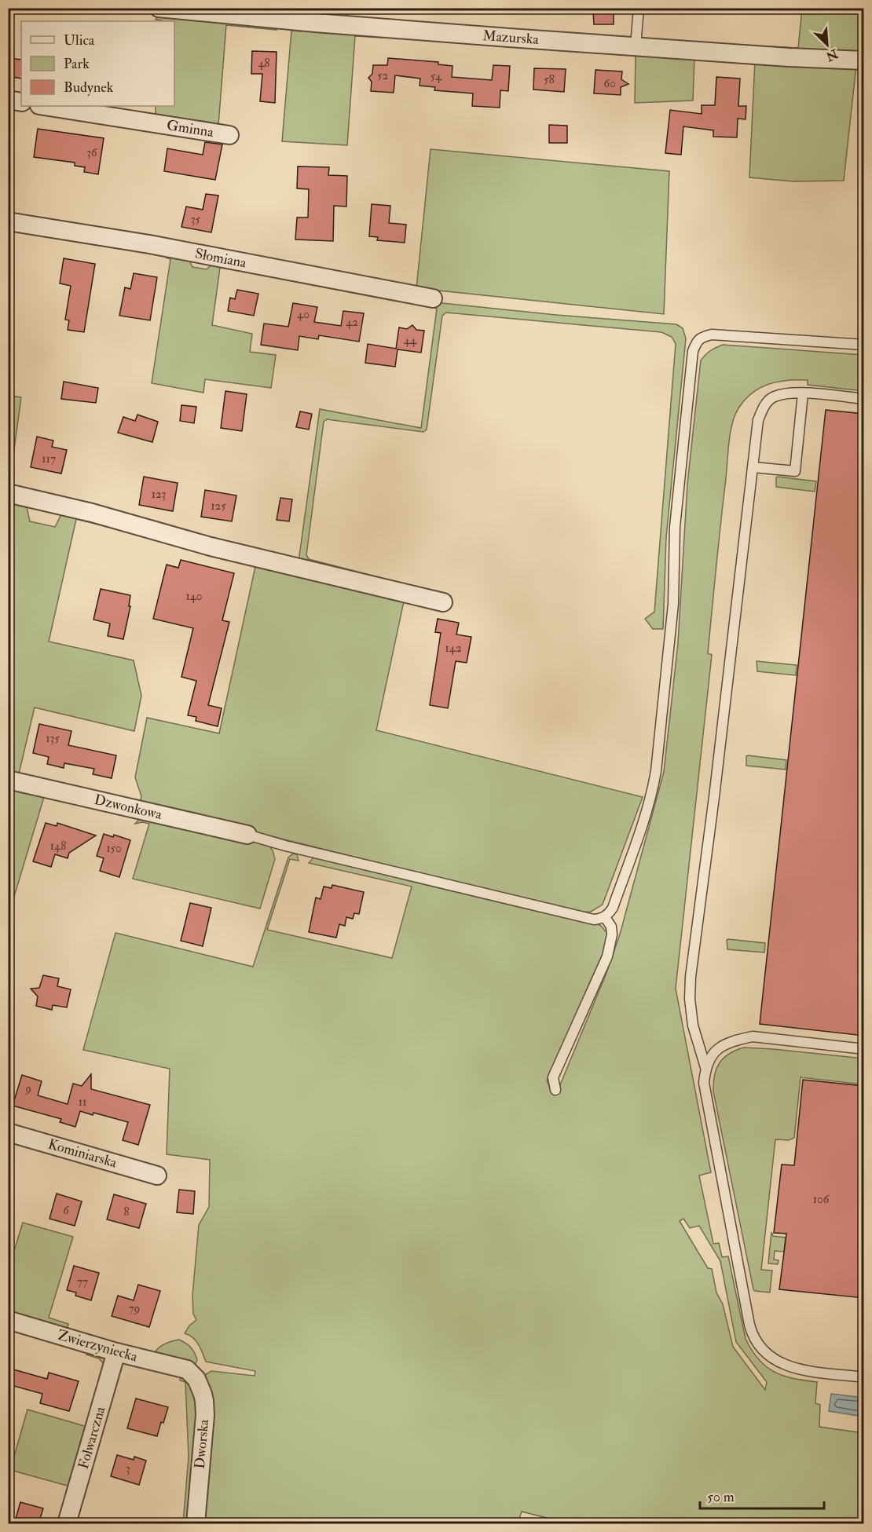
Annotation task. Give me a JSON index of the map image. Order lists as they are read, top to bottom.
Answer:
{
  "streets": {
    "street": [
      "Mazurska",
      "Gminna",
      "Słomiana",
      "Dzwonkowa",
      "Kominiarska",
      "Zwierzyniecka",
      "Folwarczna",
      "Dworska"
    ]
  },
  "crossings": [
    ["Zwierzyniecka", "Folwarczna"],
    ["Zwierzyniecka", "Dworska"]
  ],
  "house_numbers": [
    "48",
    "52",
    "54",
    "58",
    "60",
    "36",
    "35",
    "40",
    "42",
    "44",
    "117",
    "123",
    "125",
    "140",
    "142",
    "135",
    "148",
    "150",
    "9",
    "11",
    "106",
    "6",
    "8",
    "77",
    "79",
    "3"
  ],
  "legend": ["Ulica", "Park", "Budynek"],
  "scale_bar": "50 m",
  "north": "bottom right"
}
